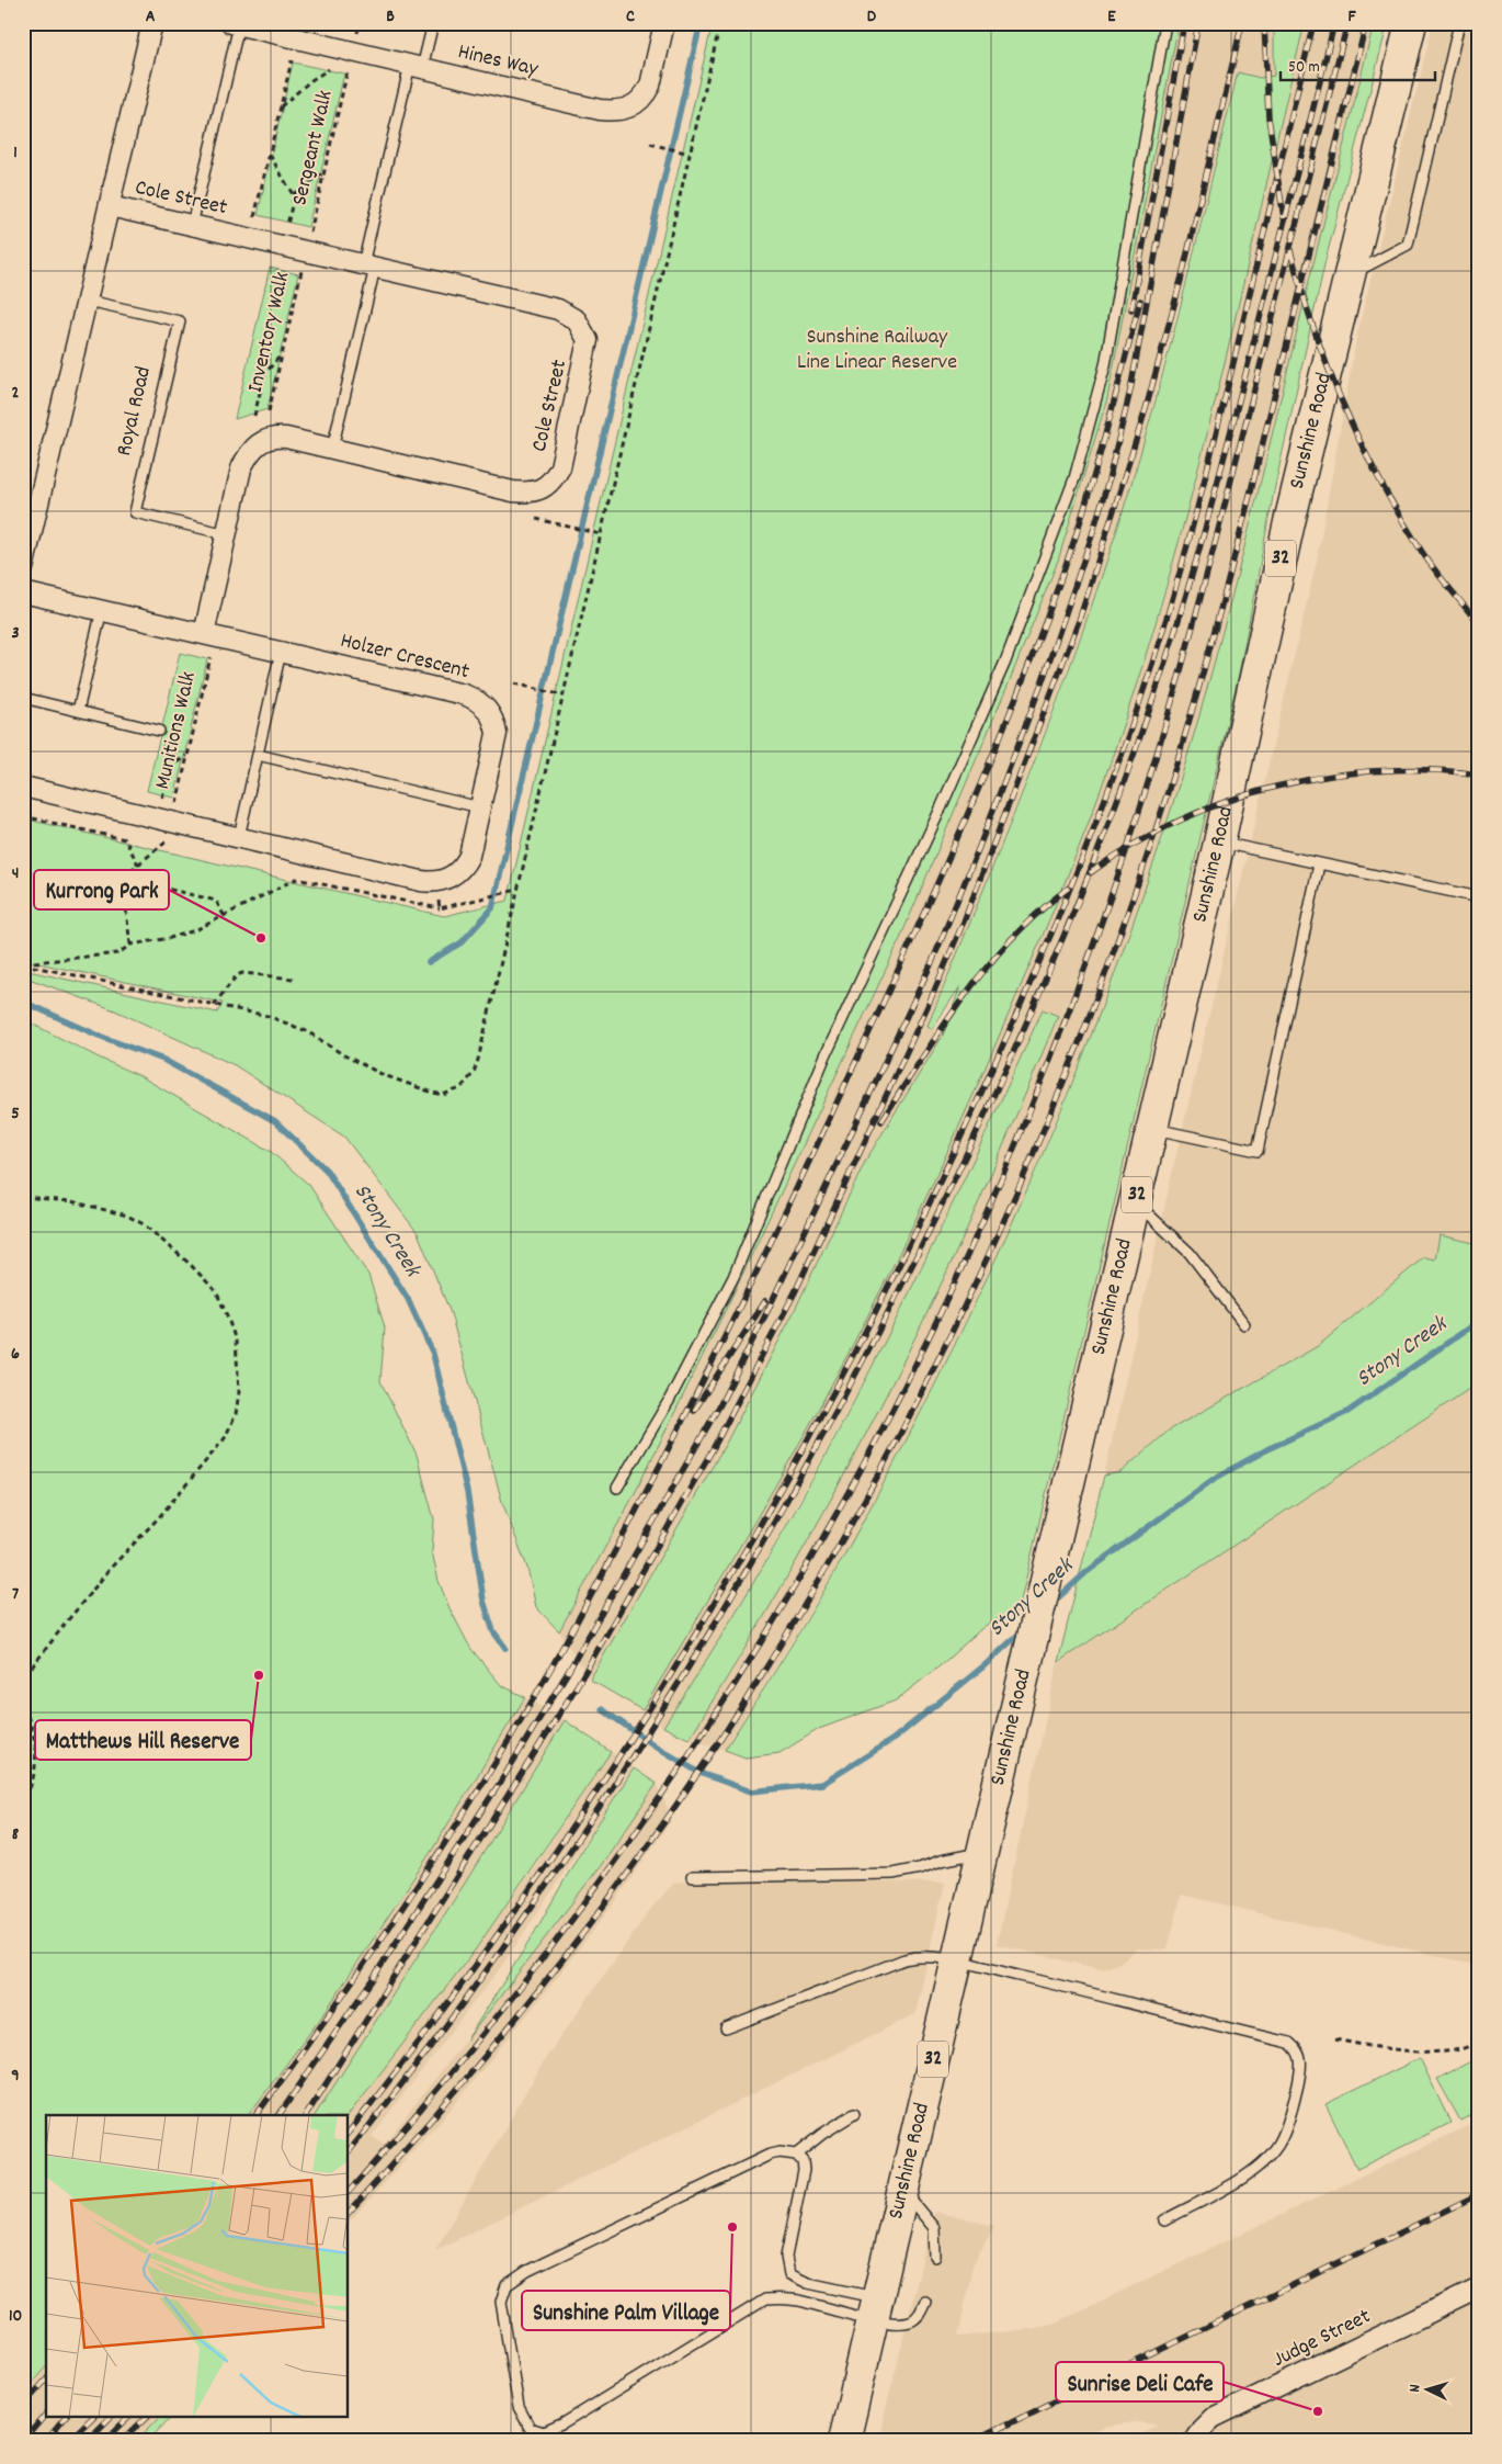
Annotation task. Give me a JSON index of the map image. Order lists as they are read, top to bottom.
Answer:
{
  "streets": {
    "main road": ["Sunshine Road", "32"],
    "street": [
      "Hines Way",
      "Cole Street",
      "Holzer Crescent",
      "Judge Street"
    ],
    "lane": ["Royal Road"],
    "path": ["Sergeant Walk", "Inventory Walk", "Munitions Walk"]
  },
  "crossings": [
    ["Cole Street", "Royal Road"],
    ["Cole Street", "Holzer Crescent"]
  ],
  "water": ["Stony Creek"],
  "parks": ["Sunshine Railway Line Linear Reserve"],
  "places": [
    "Kurrong Park",
    "Matthews Hill Reserve",
    "Sunshine Palm Village",
    "Sunrise Deli Cafe"
  ],
  "scale_bar": "50 m",
  "north": "left",
  "grid": {
    "columns": [
      "A",
      "B",
      "C",
      "D",
      "E",
      "F"
    ],
    "rows": [
      "1",
      "2",
      "3",
      "4",
      "5",
      "6",
      "7",
      "8",
      "9",
      "10"
    ]
  }
}
